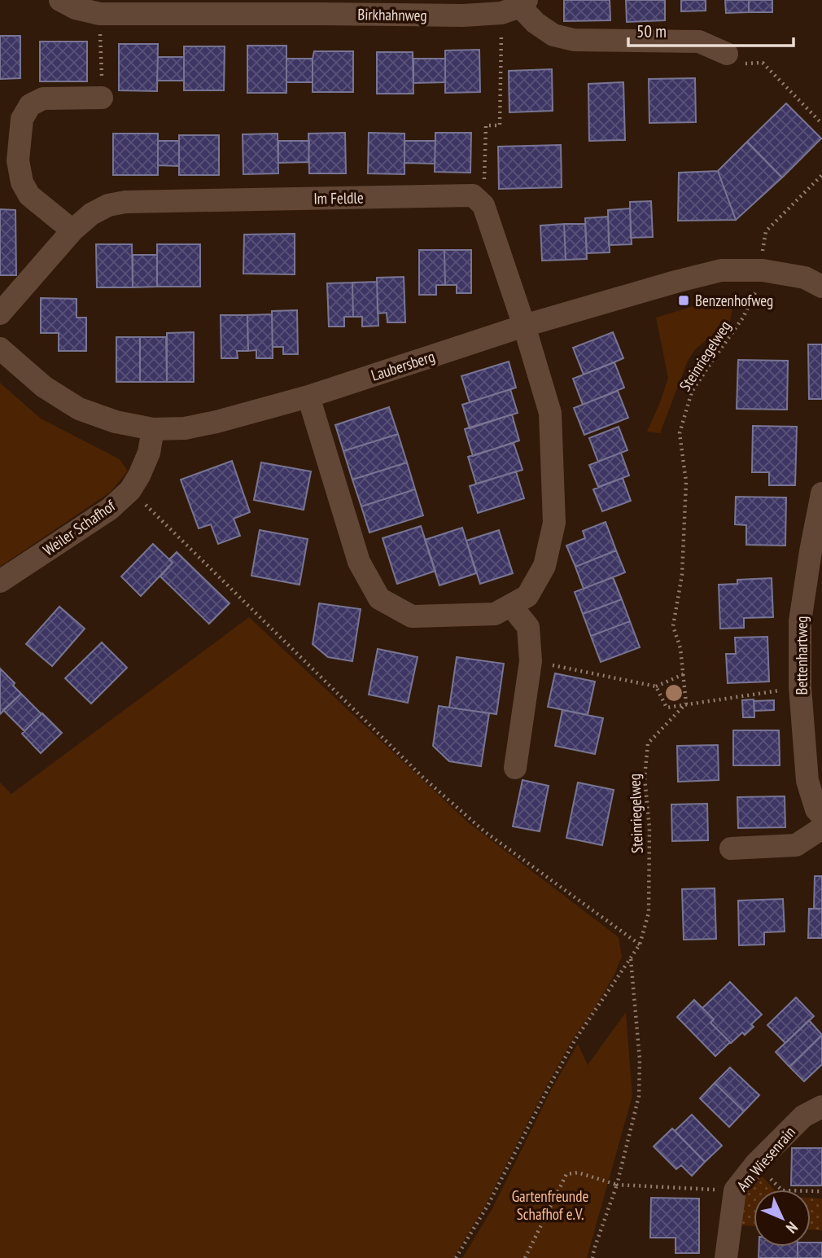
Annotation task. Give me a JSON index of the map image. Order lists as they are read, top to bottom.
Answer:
{
  "streets": {
    "street": [
      "Birkhahnweg",
      "Im Feldle",
      "Laubersberg",
      "Weiler Schafhof",
      "Bettenhartweg",
      "Am Wiesenrain"
    ],
    "path": ["Steinriegelweg"]
  },
  "crossings": [
    ["Steinriegelweg", "Laubersberg"],
    ["Laubersberg", "Weiler Schafhof"]
  ],
  "parks": ["Gartenfreunde Schafhof e.V."],
  "places": {
    "transit": ["Benzenhofweg"]
  },
  "scale_bar": "50 m",
  "north": "bottom right"
}
